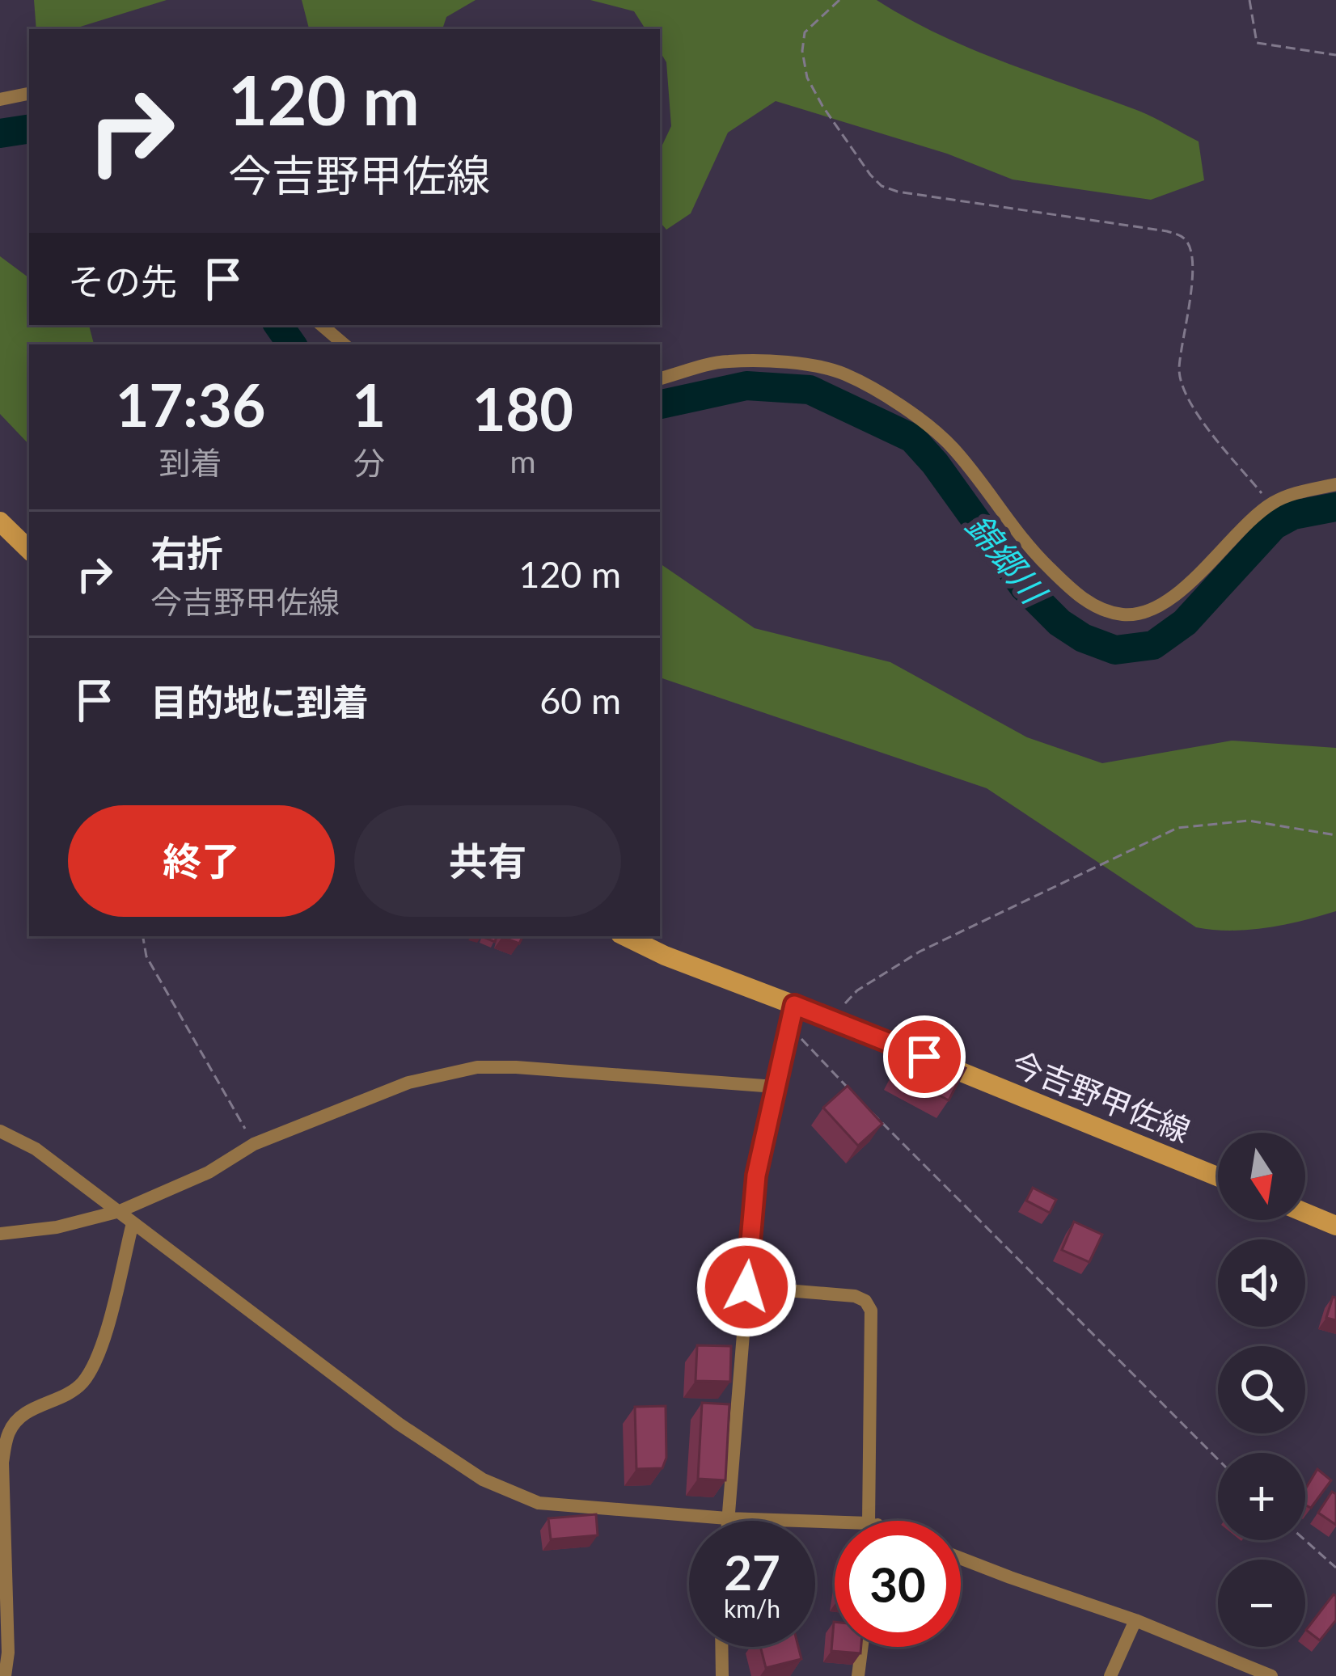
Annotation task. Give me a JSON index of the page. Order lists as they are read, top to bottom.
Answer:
{
  "streets": {
    "main road": ["今吉野甲佐線"]
  },
  "water": ["錦郷川"],
  "north": "bottom",
  "page": {
    "turn": ["120 m", "今吉野甲佐線"],
    "then": "その先",
    "eta": [
      "17:36",
      "到着",
      "1",
      "分",
      "180",
      "m"
    ],
    "list": [
      {
        "name": "右折",
        "note": "今吉野甲佐線",
        "value": "120 m"
      },
      {
        "name": "目的地に到着",
        "value": "60 m"
      }
    ],
    "buttons": ["終了", "共有"],
    "map_buttons": ["+", "−"],
    "speed": "27 km/h",
    "limit": "30"
  }
}
